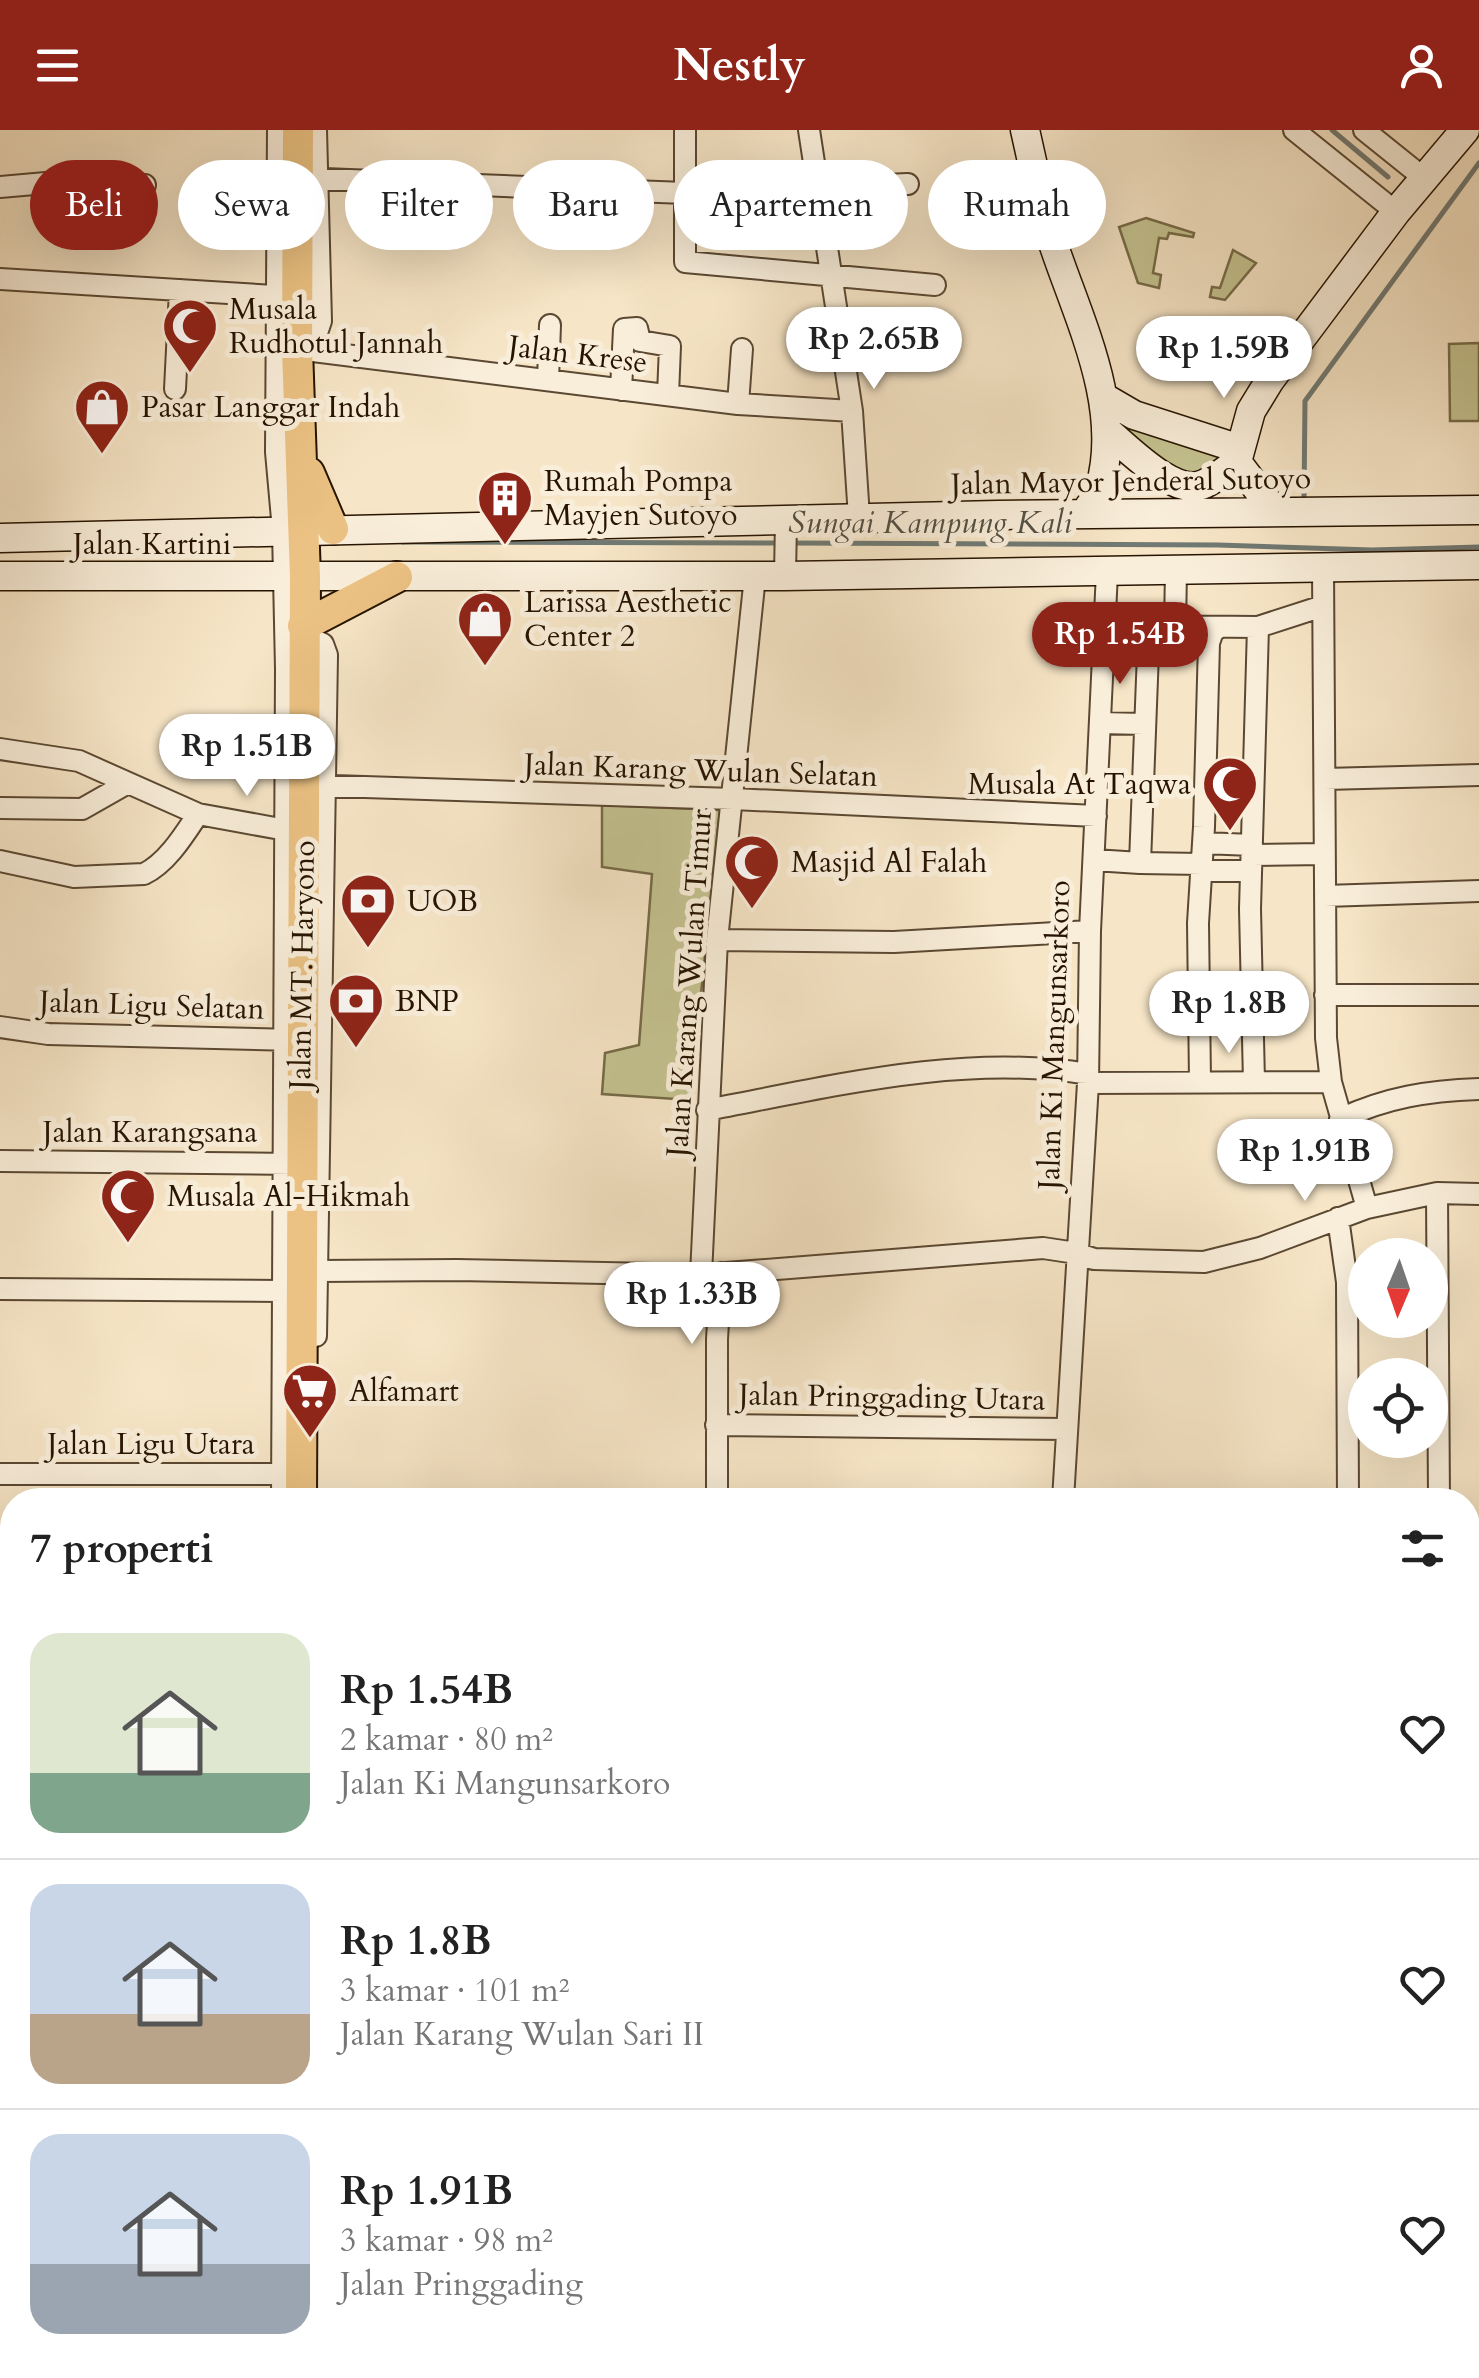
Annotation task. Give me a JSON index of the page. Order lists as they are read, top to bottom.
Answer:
{
  "streets": {
    "main road": ["Jalan Mayor Jenderal Sutoyo", "Jalan Kartini", "Jalan MT. Haryono"],
    "street": [
      "Jalan Krese",
      "Jalan Karang Wulan Selatan",
      "Jalan Karang Wulan Timur",
      "Jalan Ligu Selatan",
      "Jalan Ki Mangunsarkoro",
      "Jalan Karangsana",
      "Jalan Pringgading Utara",
      "Jalan Ligu Utara"
    ]
  },
  "crossings": [
    ["Jalan Mayor Jenderal Sutoyo", "Jalan Kartini"],
    ["Jalan Mayor Jenderal Sutoyo", "Jalan MT. Haryono"],
    ["Jalan Kartini", "Jalan MT. Haryono"],
    ["Jalan Kartini", "Jalan Karang Wulan Timur"],
    ["Jalan Karang Wulan Selatan", "Jalan MT. Haryono"],
    ["Jalan Karang Wulan Selatan", "Jalan Karang Wulan Timur"],
    ["Jalan Karang Wulan Selatan", "Jalan Ki Mangunsarkoro"],
    ["Jalan MT. Haryono", "Jalan Ligu Selatan"],
    ["Jalan MT. Haryono", "Jalan Karangsana"],
    ["Jalan Karang Wulan Timur", "Jalan Pringgading Utara"],
    ["Jalan Ki Mangunsarkoro", "Jalan Pringgading Utara"]
  ],
  "water": ["Sungai Kampung Kali"],
  "places": {
    "mosque": [
      "Musala Rudhotul Jannah",
      "Musala At Taqwa",
      "Masjid Al Falah",
      "Musala Al-Hikmah"
    ],
    "shop": ["Pasar Langgar Indah", "Larissa Aesthetic Center 2"],
    "building": ["Rumah Pompa Mayjen Sutoyo"],
    "bank": ["UOB", "BNP"],
    "supermarket": ["Alfamart"]
  },
  "north": "bottom",
  "page": {
    "header": "Nestly",
    "chip": [
      "Beli",
      "Sewa",
      "Filter",
      "Baru",
      "Apartemen",
      "Rumah"
    ],
    "price": [
      "Rp 2.65B",
      "Rp 1.59B",
      "Rp 1.54B",
      "Rp 1.51B",
      "Rp 1.8B",
      "Rp 1.91B",
      "Rp 1.33B"
    ],
    "heading": "7 properti",
    "list": [
      {
        "name": "Rp 1.54B",
        "note": "2 kamar · 80 m² · Jalan Ki Mangunsarkoro"
      },
      {
        "name": "Rp 1.8B",
        "note": "3 kamar · 101 m² · Jalan Karang Wulan Sari II"
      },
      {
        "name": "Rp 1.91B",
        "note": "3 kamar · 98 m² · Jalan Pringgading"
      }
    ]
  }
}
